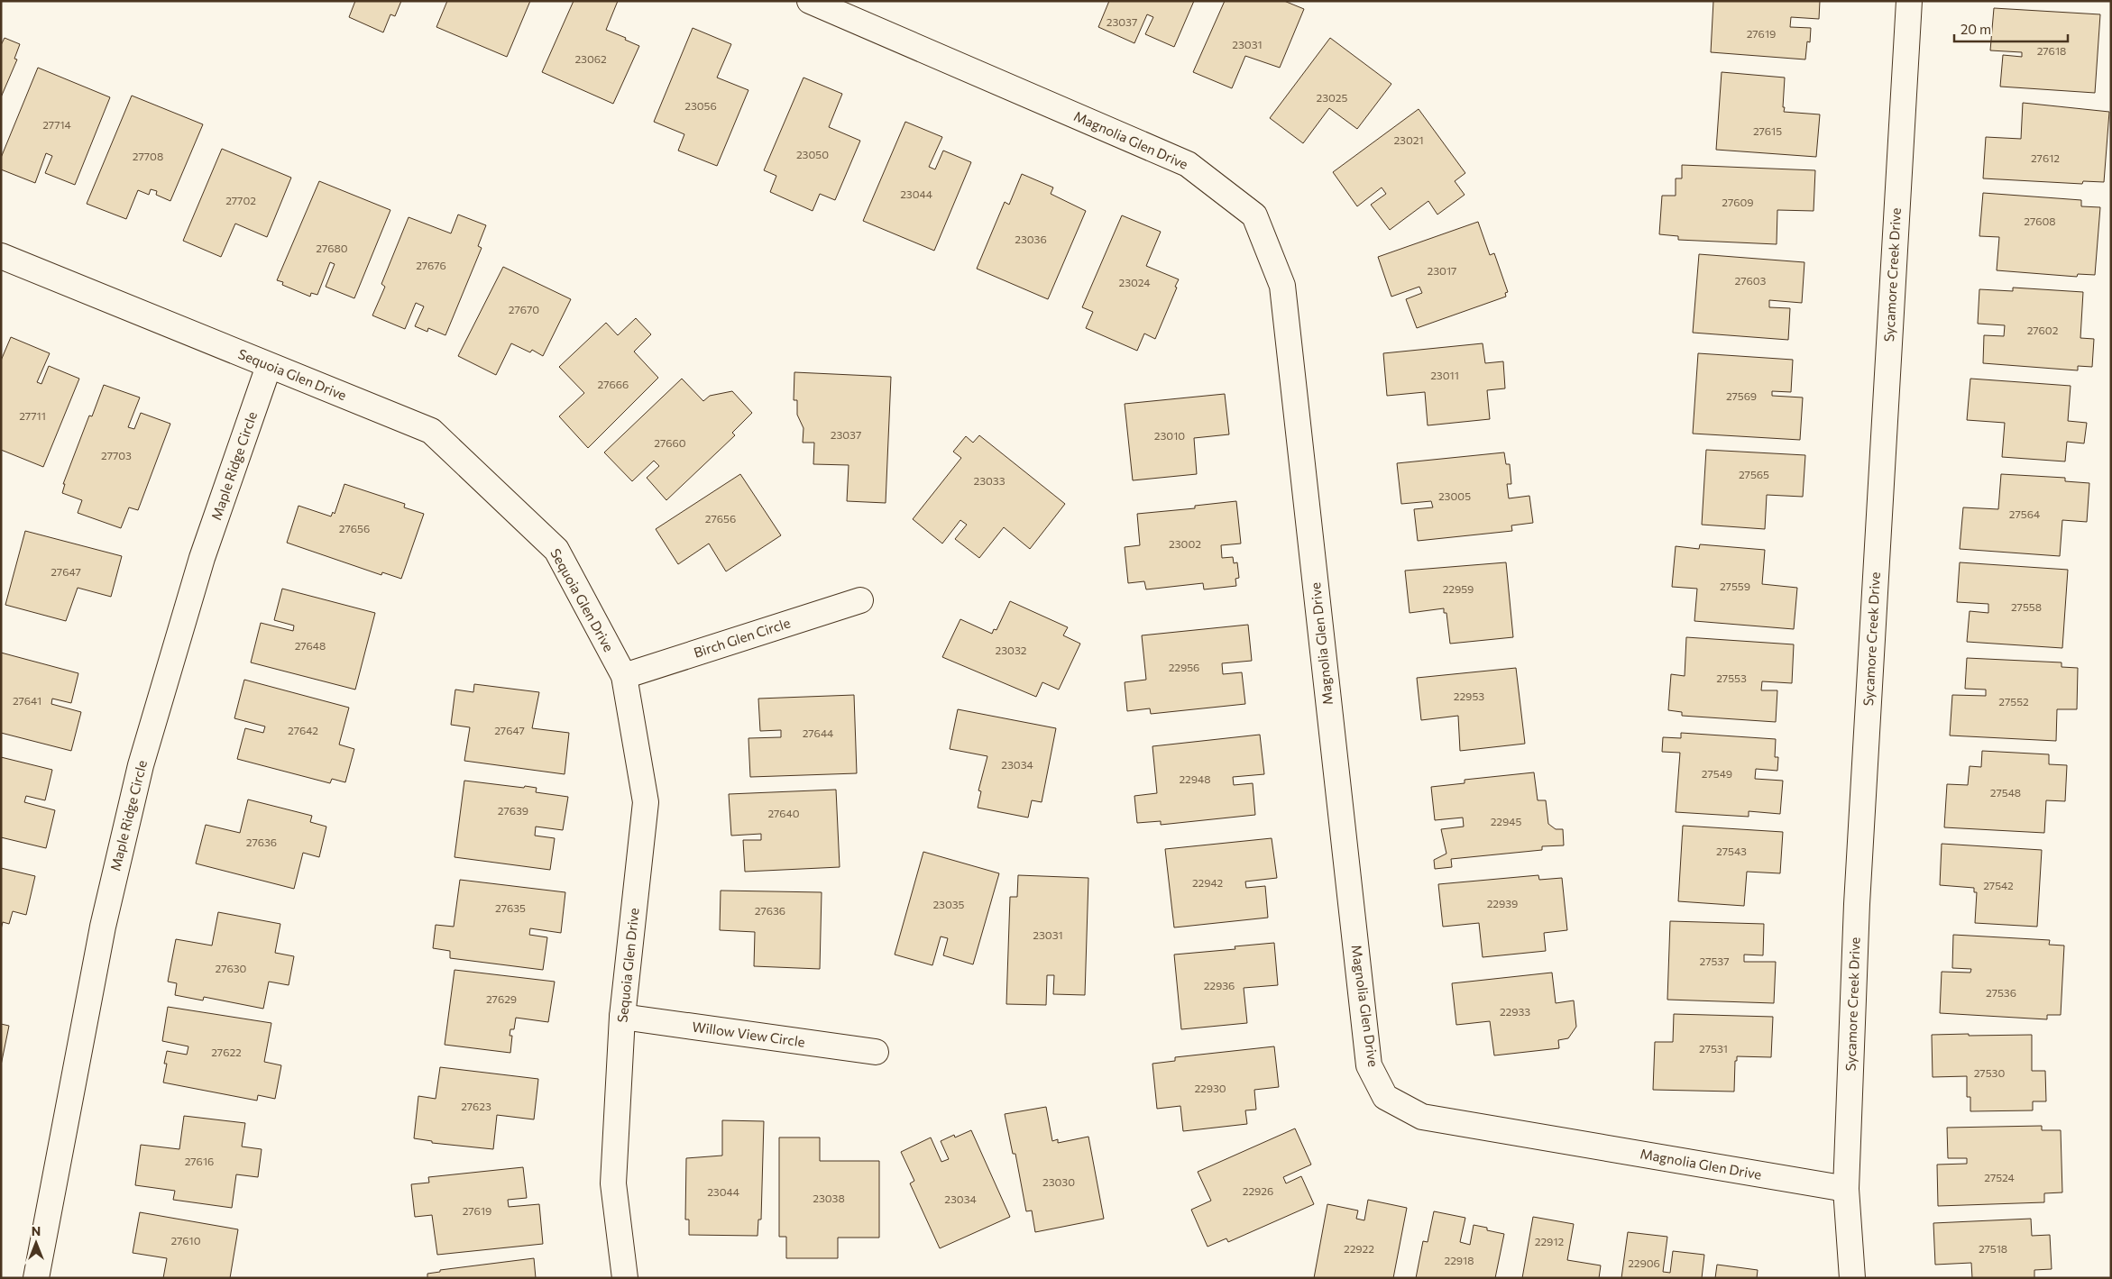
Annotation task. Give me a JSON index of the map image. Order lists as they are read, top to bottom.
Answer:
{
  "streets": {
    "street": [
      "Magnolia Glen Drive",
      "Sycamore Creek Drive",
      "Sequoia Glen Drive",
      "Maple Ridge Circle",
      "Birch Glen Circle",
      "Willow View Circle"
    ]
  },
  "crossings": [
    ["Magnolia Glen Drive", "Sycamore Creek Drive"],
    ["Sequoia Glen Drive", "Maple Ridge Circle"],
    ["Sequoia Glen Drive", "Birch Glen Circle"],
    ["Sequoia Glen Drive", "Willow View Circle"]
  ],
  "house_numbers": [
    "23037",
    "27619",
    "23031",
    "27618",
    "23062",
    "23025",
    "23056",
    "27714",
    "27615",
    "23021",
    "23050",
    "27708",
    "27612",
    "23044",
    "27702",
    "27609",
    "27608",
    "23036",
    "27680",
    "27676",
    "23017",
    "27603",
    "23024",
    "27670",
    "27602",
    "23011",
    "27666",
    "27569",
    "27711",
    "23037",
    "23010",
    "27660",
    "27703",
    "27565",
    "23033",
    "23005",
    "27564",
    "27656",
    "27656",
    "23002",
    "27647",
    "27559",
    "22959",
    "27558",
    "27648",
    "23032",
    "22956",
    "27553",
    "22953",
    "27641",
    "27552",
    "27642",
    "27647",
    "27644",
    "23034",
    "27549",
    "22948",
    "27548",
    "27639",
    "27640",
    "22945",
    "27636",
    "27543",
    "22942",
    "27542",
    "22939",
    "23035",
    "27635",
    "27636",
    "23031",
    "27537",
    "27630",
    "22936",
    "27536",
    "27629",
    "22933",
    "27531",
    "27622",
    "27530",
    "22930",
    "27623",
    "27616",
    "27524",
    "23030",
    "22926",
    "23044",
    "23038",
    "23034",
    "27619",
    "27610",
    "22912",
    "22922",
    "27518",
    "22918",
    "22906"
  ],
  "scale_bar": "20 m",
  "north": "top"
}
